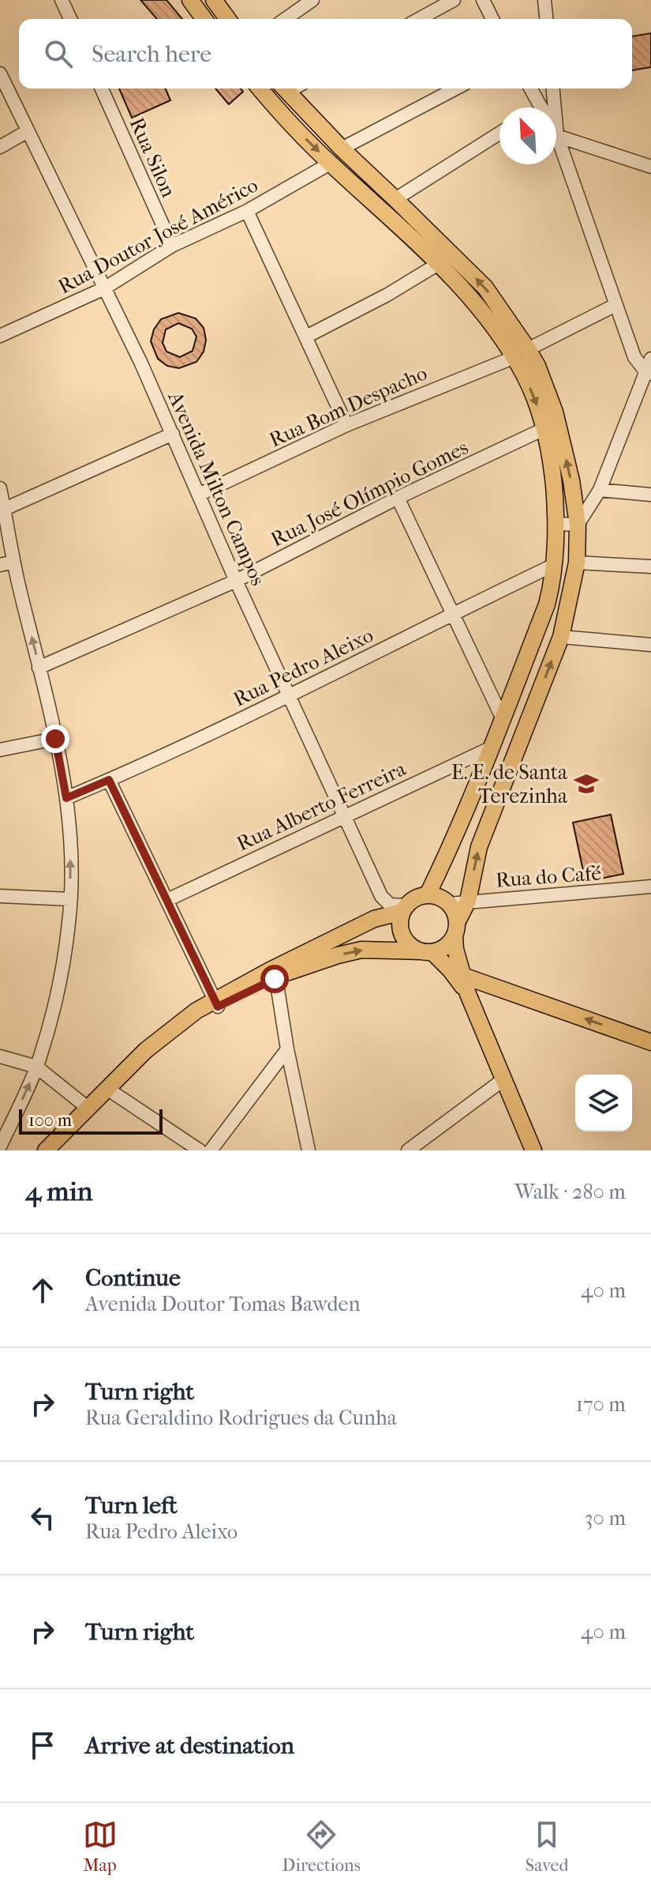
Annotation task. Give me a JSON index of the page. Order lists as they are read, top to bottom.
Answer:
{
  "streets": {
    "street": [
      "Rua Silon",
      "Rua Doutor José Américo",
      "Rua Bom Despacho",
      "Avenida Milton Campos",
      "Rua José Olímpio Gomes",
      "Rua Pedro Aleixo",
      "Rua Alberto Ferreira",
      "Rua do Café"
    ]
  },
  "crossings": [
    ["Rua Silon", "Rua Doutor José Américo"],
    ["Rua Doutor José Américo", "Avenida Milton Campos"],
    ["Rua Bom Despacho", "Avenida Milton Campos"],
    ["Avenida Milton Campos", "Rua José Olímpio Gomes"],
    ["Avenida Milton Campos", "Rua Pedro Aleixo"],
    ["Avenida Milton Campos", "Rua Alberto Ferreira"],
    ["Avenida Milton Campos", "Rua do Café"]
  ],
  "places": {
    "school or university": ["E. E. de Santa Terezinha"]
  },
  "scale_bar": "100 m",
  "north": "top left",
  "page": {
    "search": "Search here",
    "scale": "100 m",
    "heading": ["4 min", "Walk · 280 m"],
    "list": [
      ["Continue", "Avenida Doutor Tomas Bawden", "40 m"],
      ["Turn right", "Rua Geraldino Rodrigues da Cunha", "170 m"],
      ["Turn left", "Rua Pedro Aleixo", "30 m"],
      ["Turn right", "40 m"],
      "Arrive at destination"
    ],
    "nav": ["Map", "Directions", "Saved"]
  }
}
